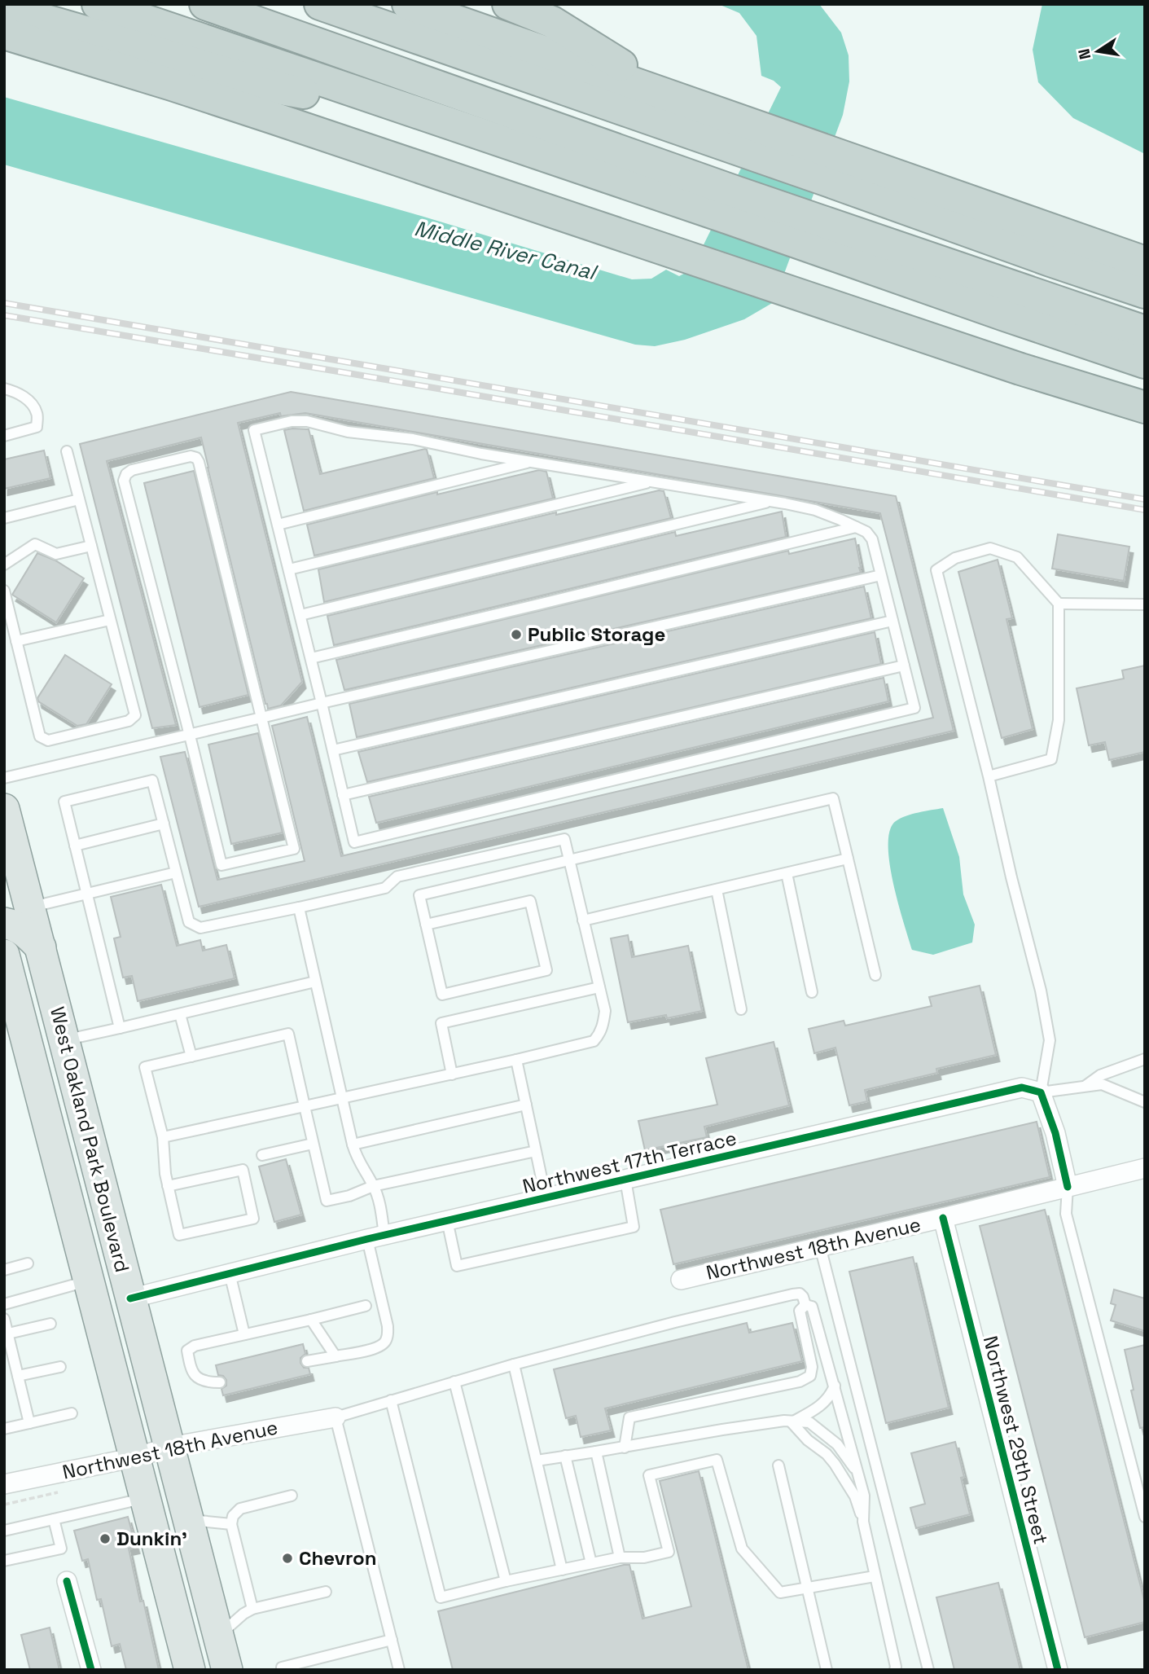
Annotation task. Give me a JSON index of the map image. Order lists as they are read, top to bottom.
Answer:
{
  "streets": {
    "main road": ["West Oakland Park Boulevard"],
    "street": ["Northwest 17th Terrace", "Northwest 18th Avenue", "Northwest 29th Street"]
  },
  "crossings": [
    ["West Oakland Park Boulevard", "Northwest 17th Terrace"],
    ["West Oakland Park Boulevard", "Northwest 18th Avenue"],
    ["Northwest 18th Avenue", "Northwest 29th Street"]
  ],
  "water": ["Middle River Canal"],
  "places": ["Public Storage", "Dunkin'", "Chevron"],
  "north": "left"
}
